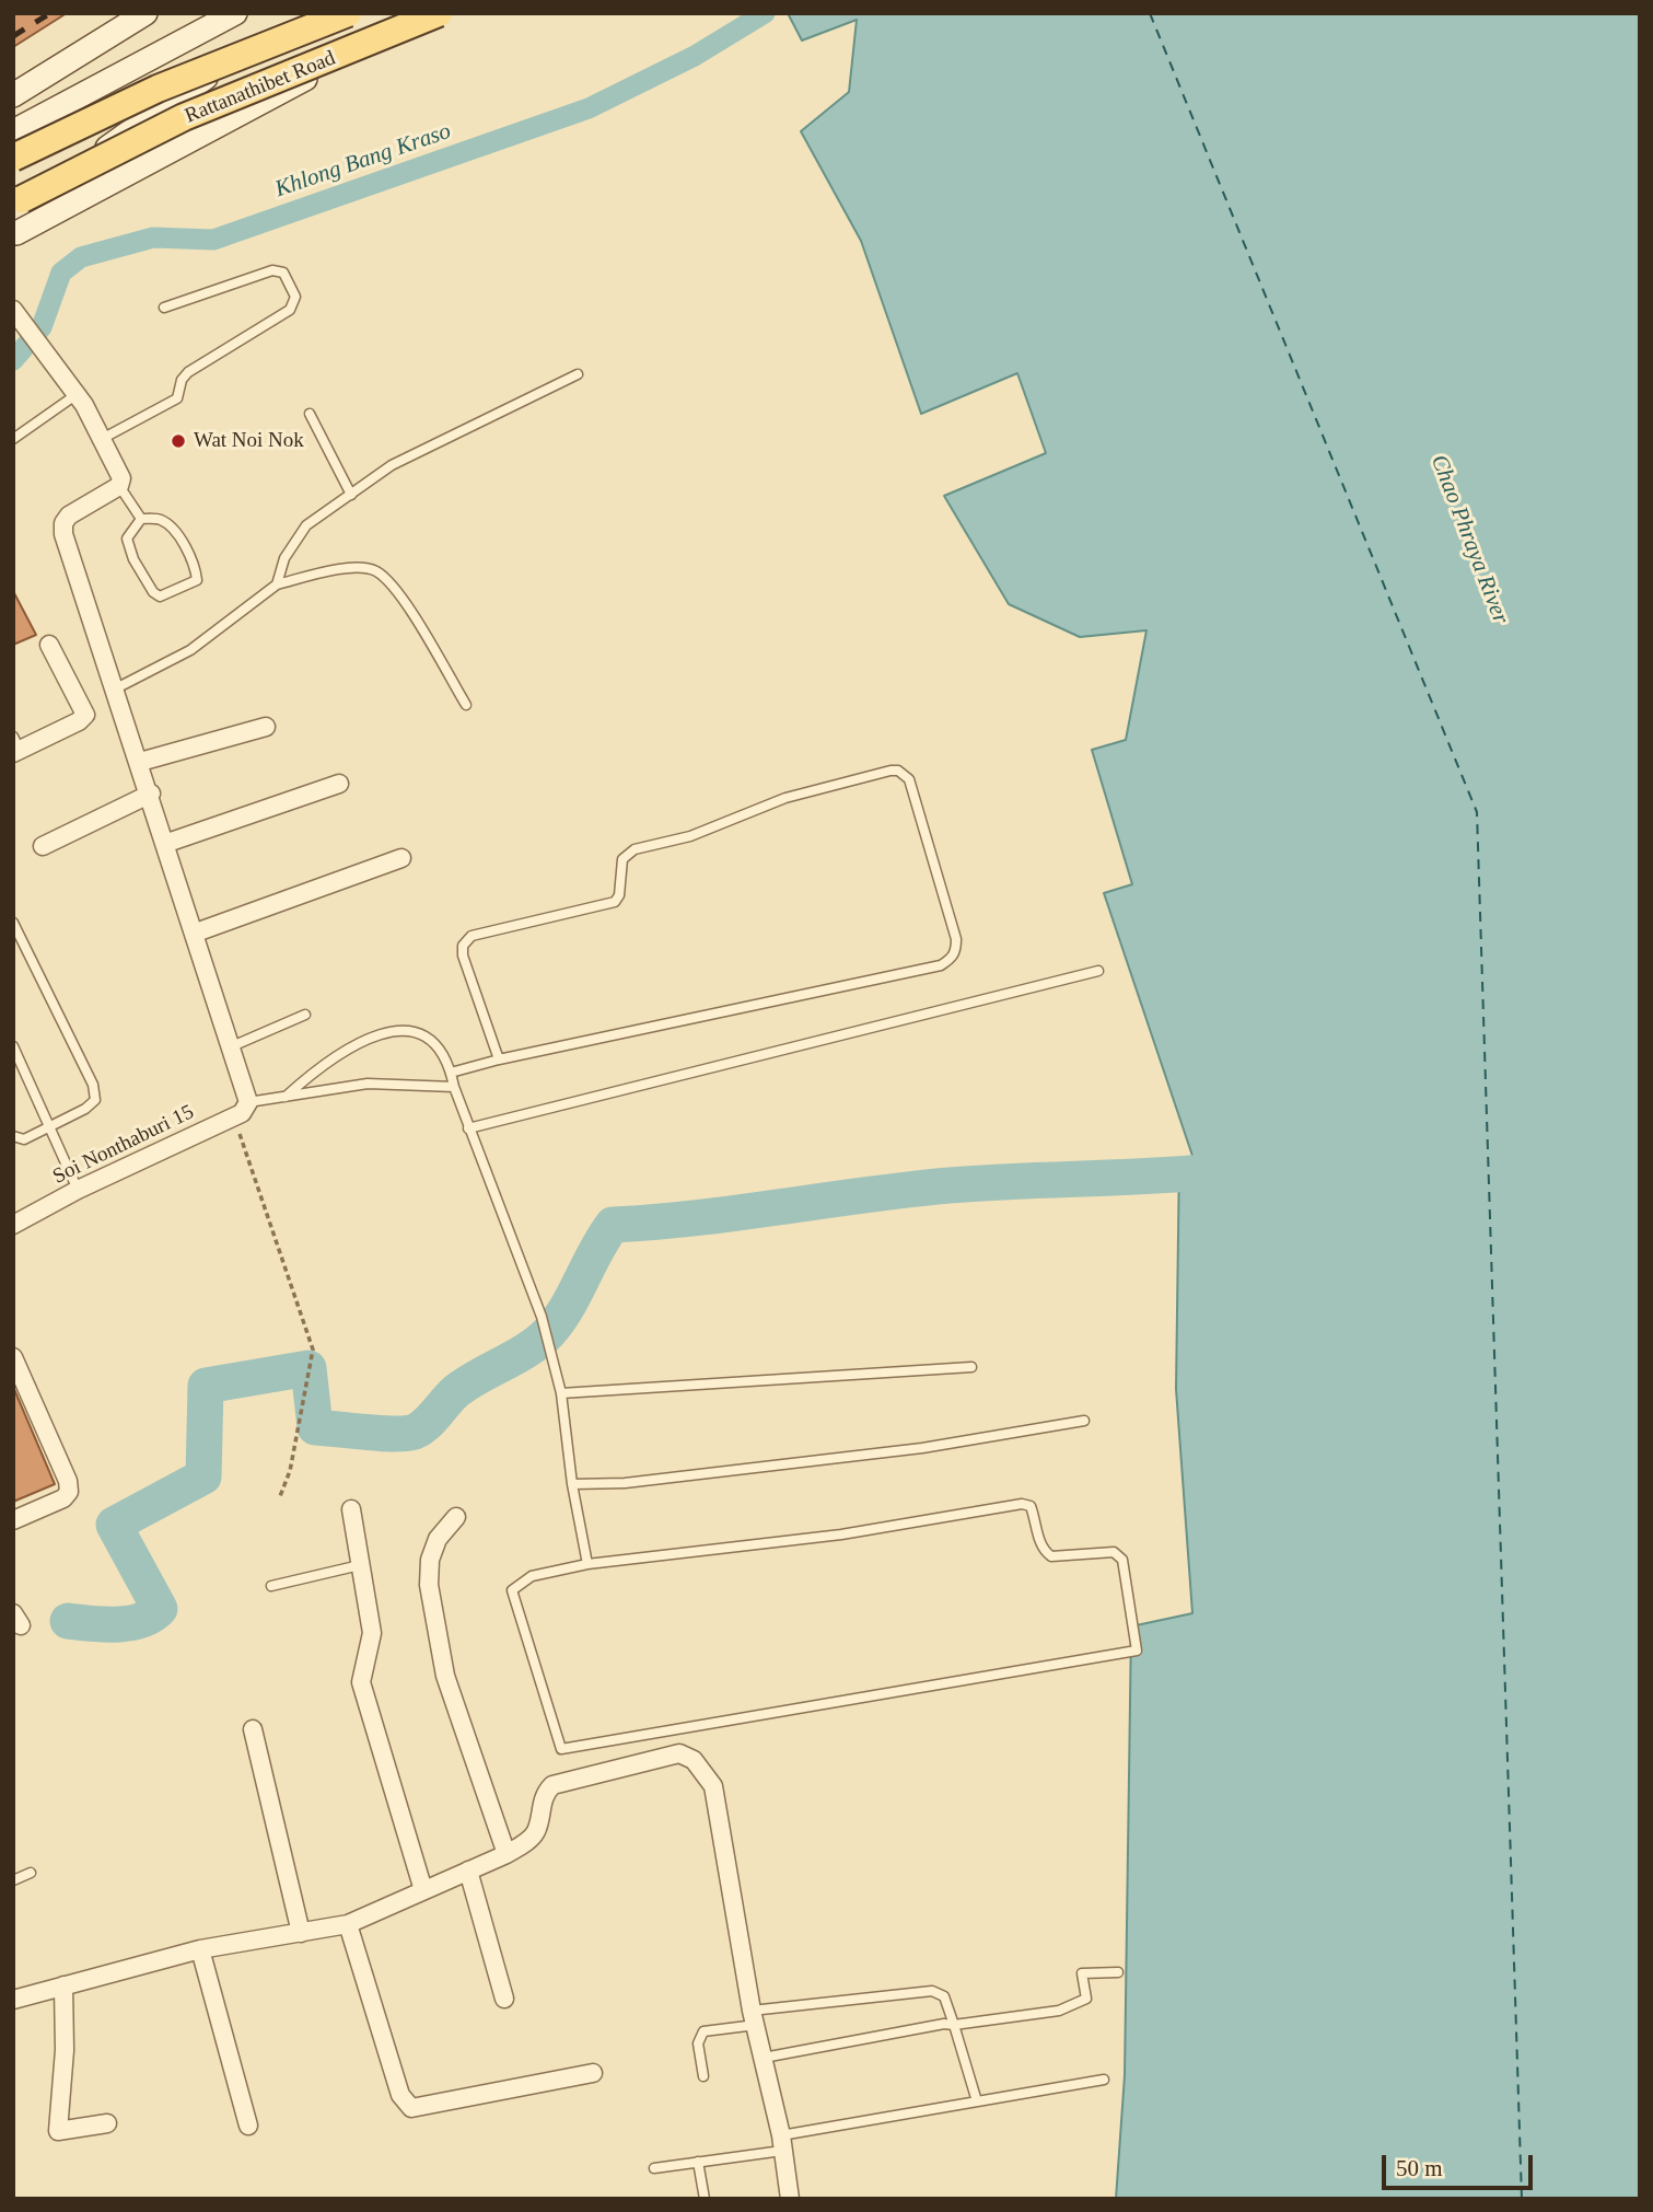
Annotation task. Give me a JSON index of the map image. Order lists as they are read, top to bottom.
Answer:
{
  "streets": {
    "main road": ["Rattanathibet Road"],
    "street": ["Soi Nonthaburi 15"]
  },
  "water": ["Khlong Bang Kraso", "Chao Phraya River"],
  "places": ["Wat Noi Nok"],
  "scale_bar": "50 m"
}
